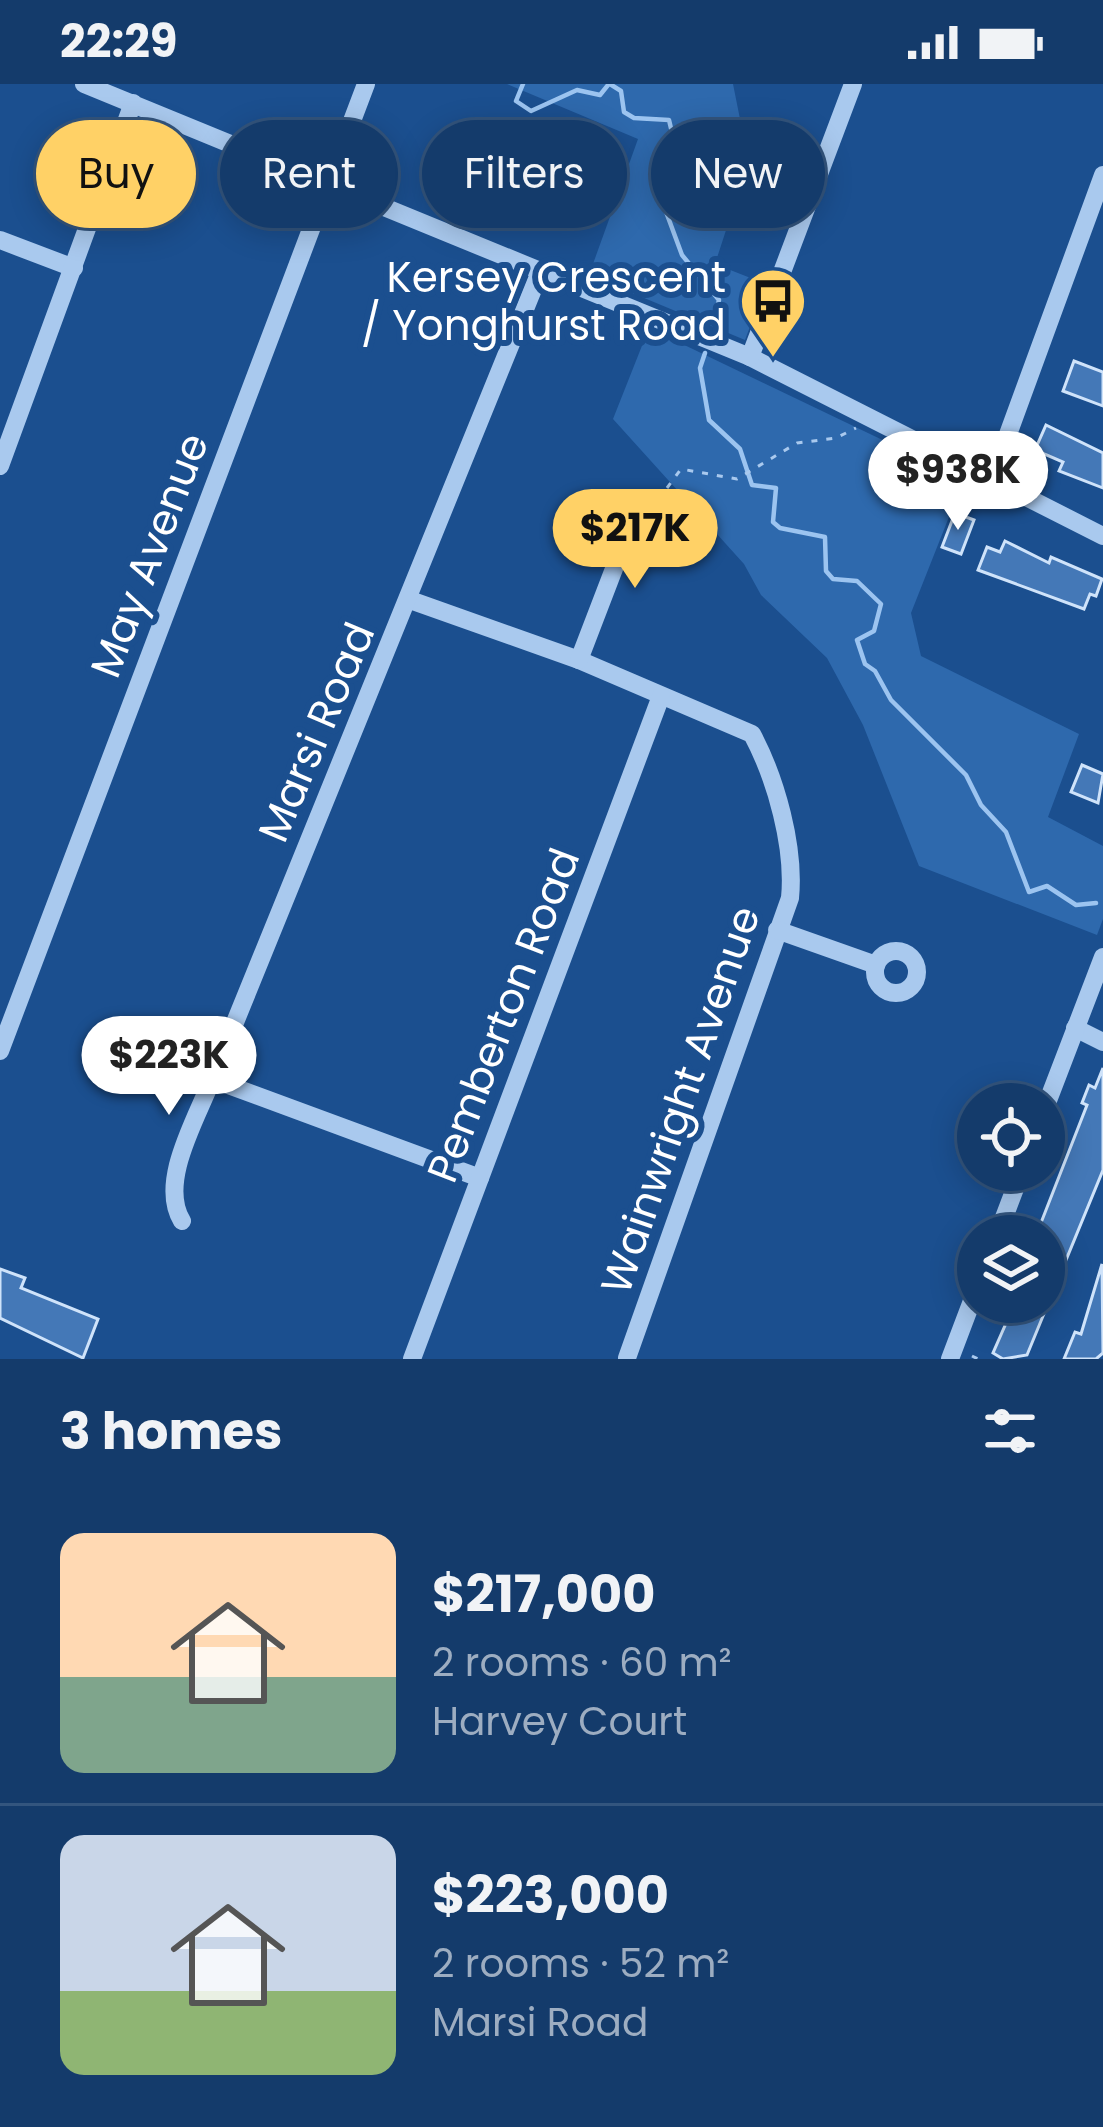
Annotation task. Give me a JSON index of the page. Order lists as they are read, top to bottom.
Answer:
{
  "streets": {
    "street": [
      "May Avenue",
      "Marsi Road",
      "Pemberton Road",
      "Wainwright Avenue"
    ]
  },
  "crossings": [
    ["Marsi Road", "Wainwright Avenue"],
    ["Pemberton Road", "Wainwright Avenue"]
  ],
  "places": {
    "bus stop": ["Kersey Crescent / Yonghurst Road"]
  },
  "page": {
    "status": "22:29",
    "chip": [
      "Buy",
      "Rent",
      "Filters",
      "New"
    ],
    "price": ["$938K", "$217K", "$223K"],
    "heading": "3 homes",
    "list": [
      {
        "name": "$217,000",
        "note": "2 rooms · 60 m² · Harvey Court"
      },
      {
        "name": "$223,000",
        "note": "2 rooms · 52 m² · Marsi Road"
      }
    ]
  }
}
